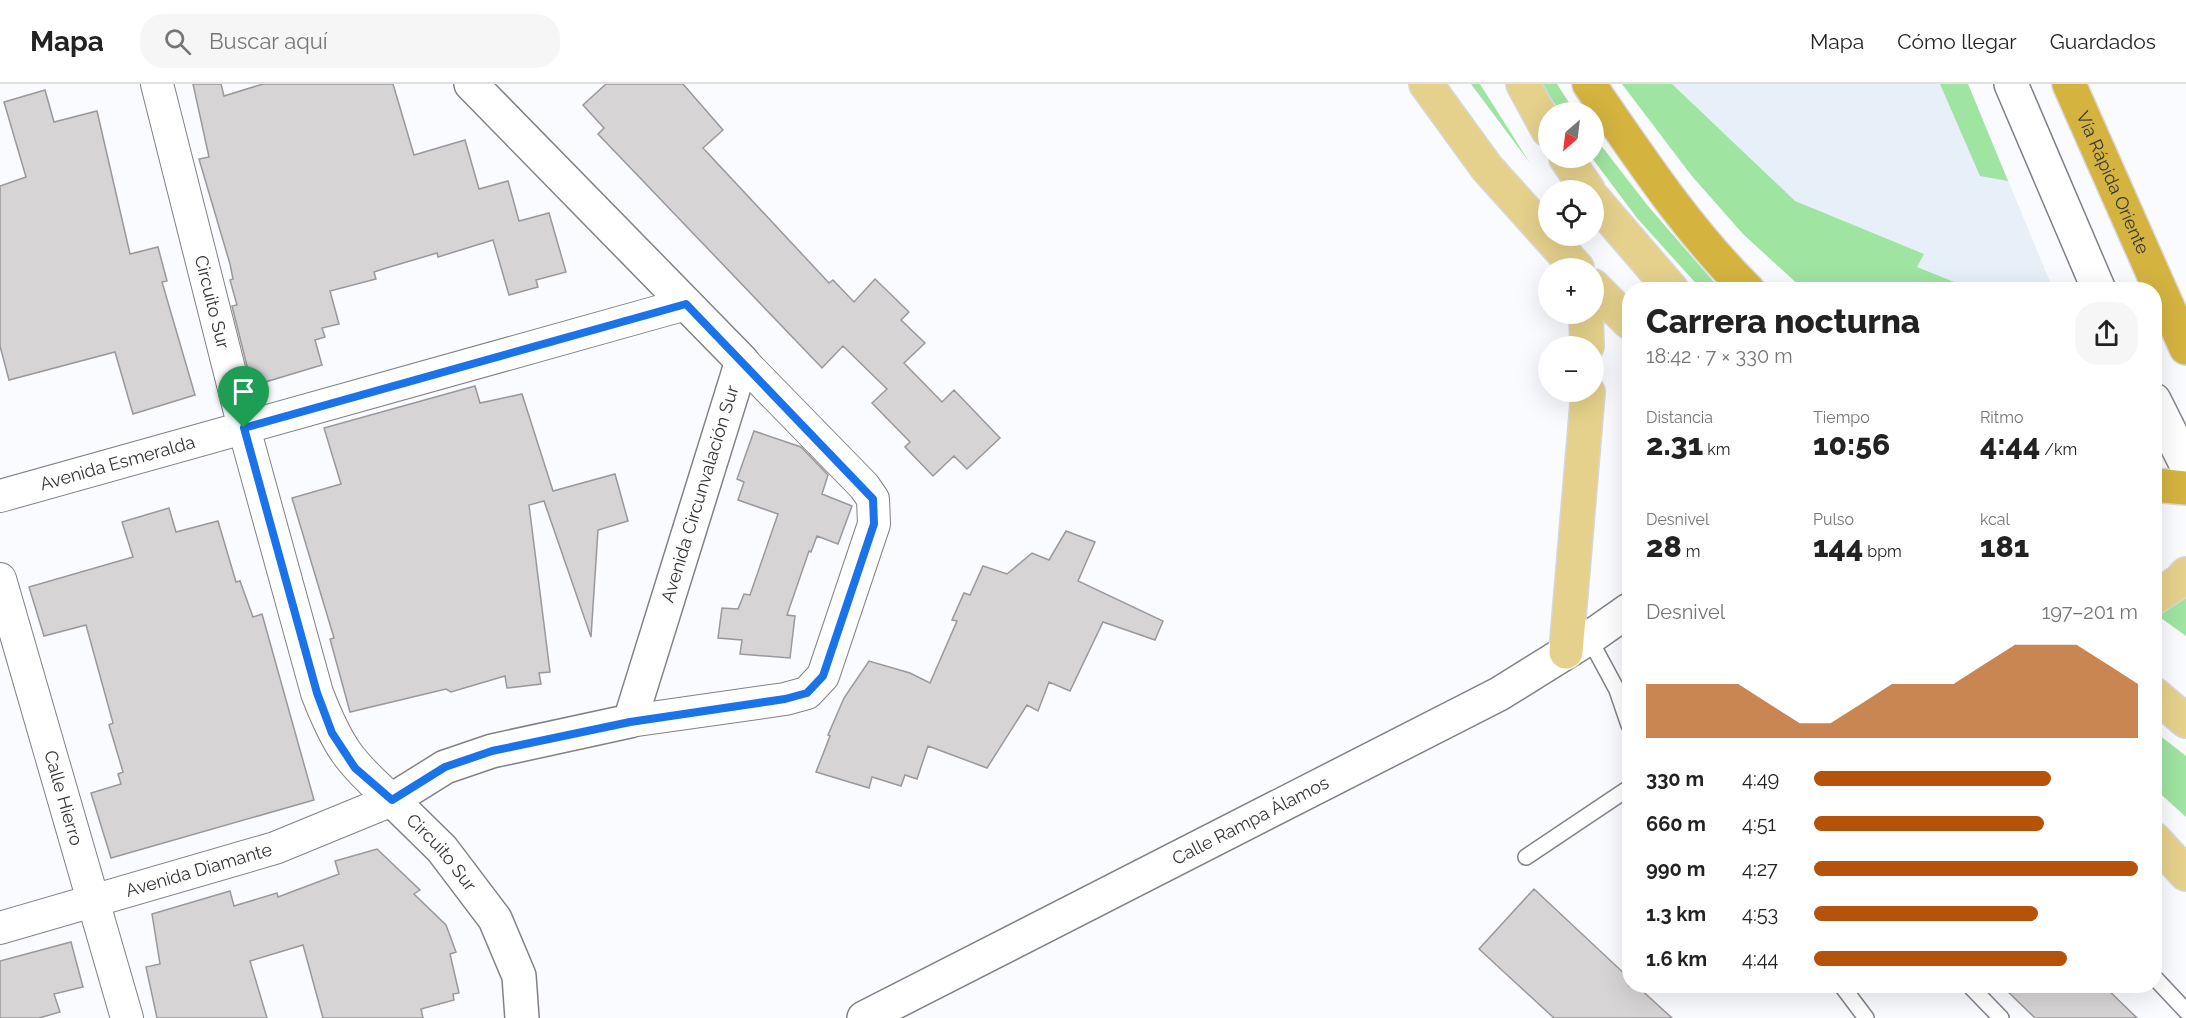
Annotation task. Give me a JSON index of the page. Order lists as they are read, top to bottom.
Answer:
{
  "streets": {
    "highway": ["Vía Rápida Oriente"],
    "street": [
      "Circuito Sur",
      "Avenida Esmeralda",
      "Avenida Circunvalación Sur",
      "Calle Hierro",
      "Calle Rampa Álamos",
      "Avenida Diamante"
    ]
  },
  "crossings": [
    ["Circuito Sur", "Avenida Esmeralda"],
    ["Circuito Sur", "Avenida Diamante"],
    ["Avenida Esmeralda", "Avenida Circunvalación Sur"],
    ["Calle Hierro", "Avenida Diamante"]
  ],
  "north": "bottom left",
  "page": {
    "header": "Mapa",
    "search": "Buscar aquí",
    "nav": ["Mapa", "Cómo llegar", "Guardados"],
    "map_buttons": ["+", "−"],
    "heading": ["Carrera nocturna", "18:42 · 7 × 330 m"],
    "stats": [
      ["Distancia", "2.31 km"],
      ["Tiempo", "10:56"],
      ["Ritmo", "4:44 /km"],
      ["Desnivel", "28 m"],
      ["Pulso", "144 bpm"],
      ["kcal", "181"]
    ],
    "chart": ["Desnivel", "197–201 m"],
    "list": [
      {
        "name": "330 m",
        "note": "4:49"
      },
      {
        "name": "660 m",
        "note": "4:51"
      },
      {
        "name": "990 m",
        "note": "4:27"
      },
      {
        "name": "1.3 km",
        "note": "4:53"
      },
      {
        "name": "1.6 km",
        "note": "4:44"
      }
    ]
  }
}
